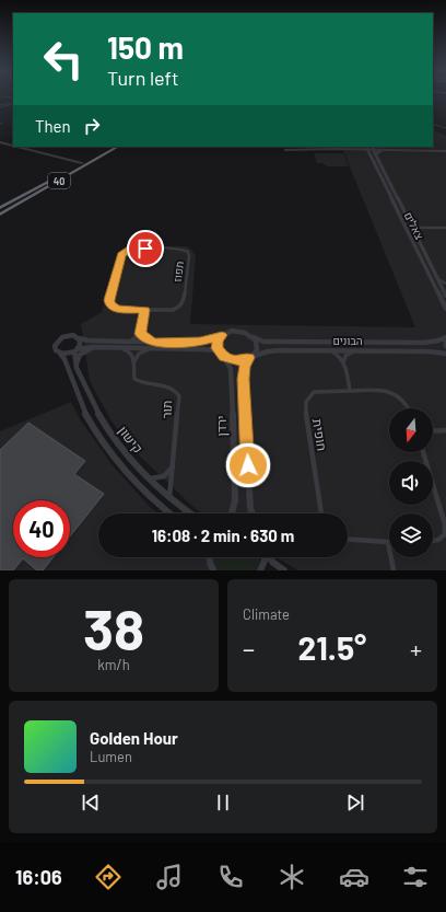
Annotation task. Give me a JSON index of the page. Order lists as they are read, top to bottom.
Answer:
{
  "streets": {
    "highway": ["40"],
    "street": [
      "צאלים",
      "תפוז",
      "הבונים",
      "תור",
      "ירדן",
      "חופית",
      "קישון"
    ]
  },
  "crossings": [
    ["הבונים", "ירדן"],
    ["תור", "קישון"]
  ],
  "north": "bottom",
  "page": {
    "turn": ["150 m", "Turn left"],
    "then": "Then",
    "limit": "40",
    "trip": "16:08 · 2 min · 630 m",
    "tile": [
      ["38", "km/h"],
      "Climate"
    ],
    "heat": ["−", "21.5°", "+"],
    "song": ["Golden Hour", "Lumen"],
    "tabs": "16:06"
  }
}
